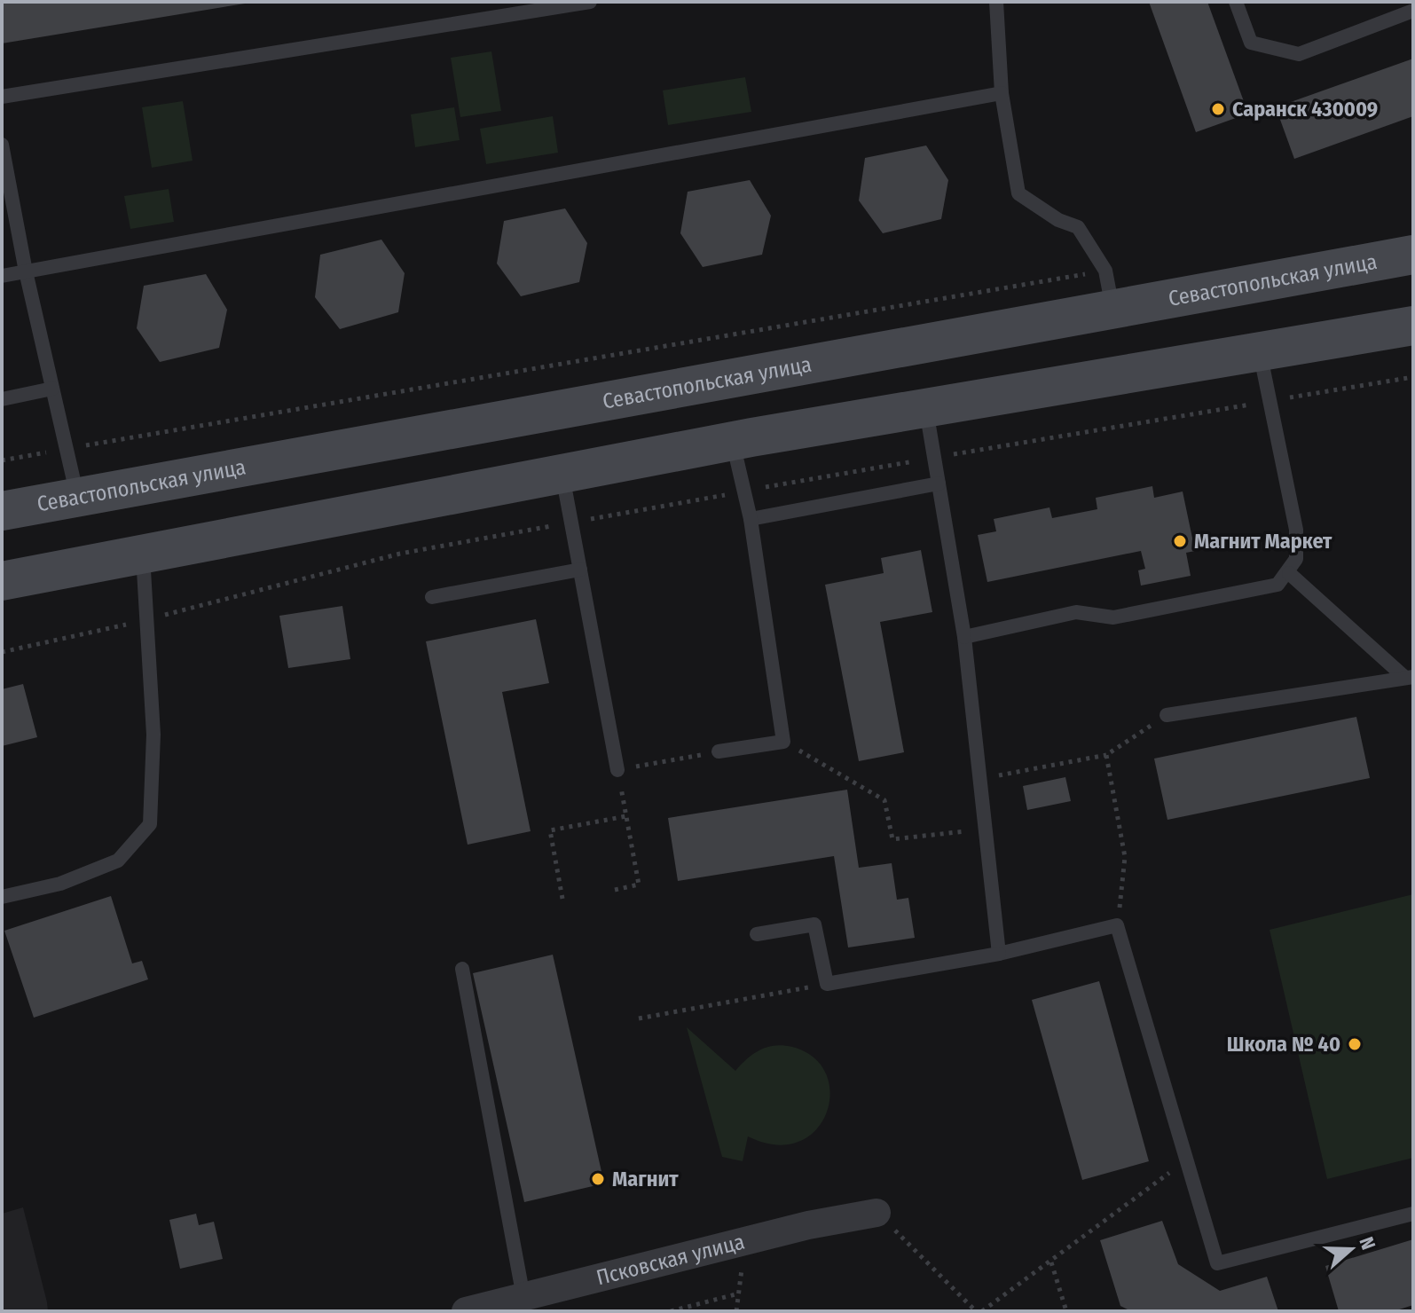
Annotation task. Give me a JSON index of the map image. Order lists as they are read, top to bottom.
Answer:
{
  "streets": {
    "main road": ["Севастопольская улица"],
    "street": ["Псковская улица"]
  },
  "places": [
    "Саранск 430009",
    "Магнит Маркет",
    "Школа № 40",
    "Магнит"
  ],
  "north": "right"
}
